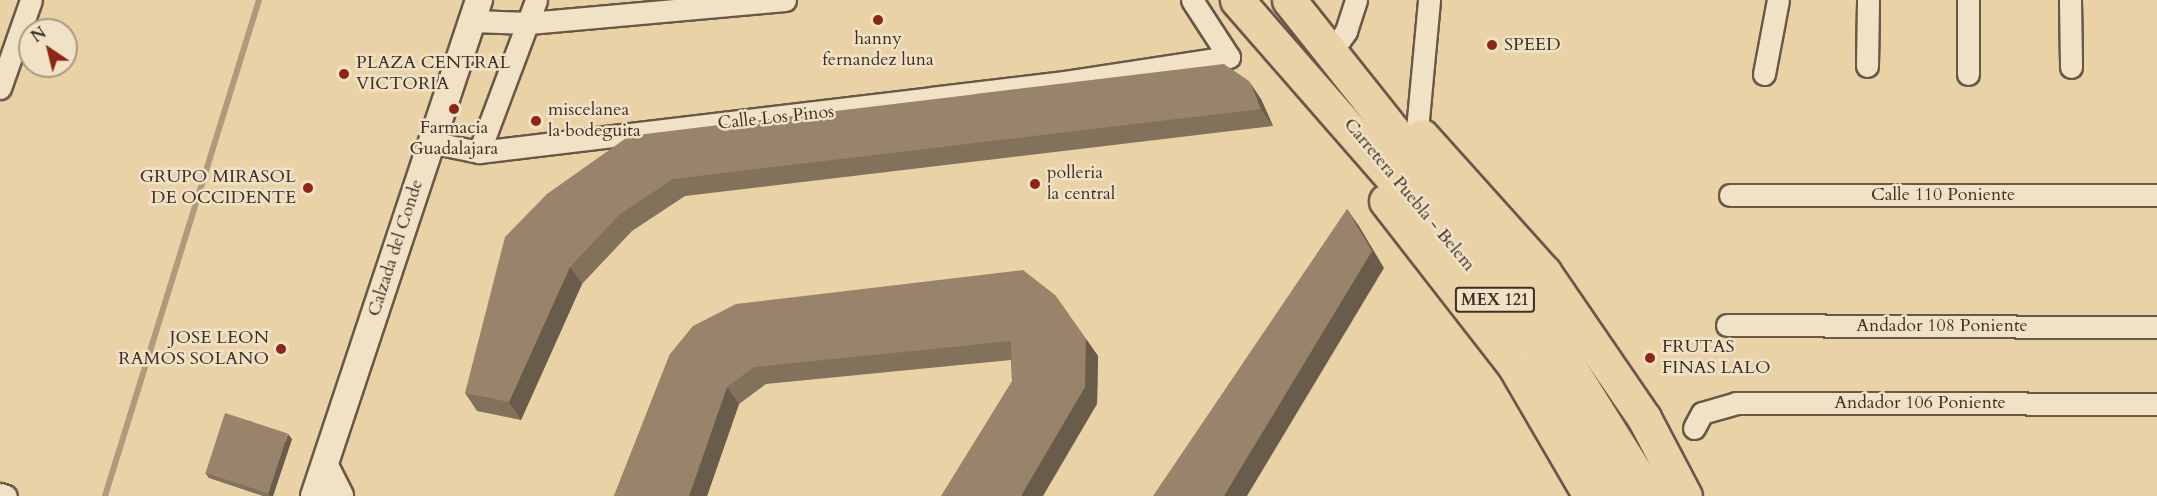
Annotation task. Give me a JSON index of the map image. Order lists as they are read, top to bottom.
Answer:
{
  "streets": {
    "main road": ["Carretera Puebla - Belem", "MEX 121"],
    "street": [
      "Calle Los Pinos",
      "Calle 110 Poniente",
      "Calzada del Conde",
      "Andador 108 Poniente",
      "Andador 106 Poniente"
    ]
  },
  "crossings": [
    ["Calle Los Pinos", "Calzada del Conde"]
  ],
  "places": [
    "hanny fernandez luna",
    "SPEED",
    "PLAZA CENTRAL VICTORIA",
    "Farmacia Guadalajara",
    "miscelanea la bodeguita",
    "polleria la central",
    "GRUPO MIRASOL DE OCCIDENTE",
    "JOSE LEON RAMOS SOLANO",
    "FRUTAS FINAS LALO"
  ],
  "north": "top left"
}
